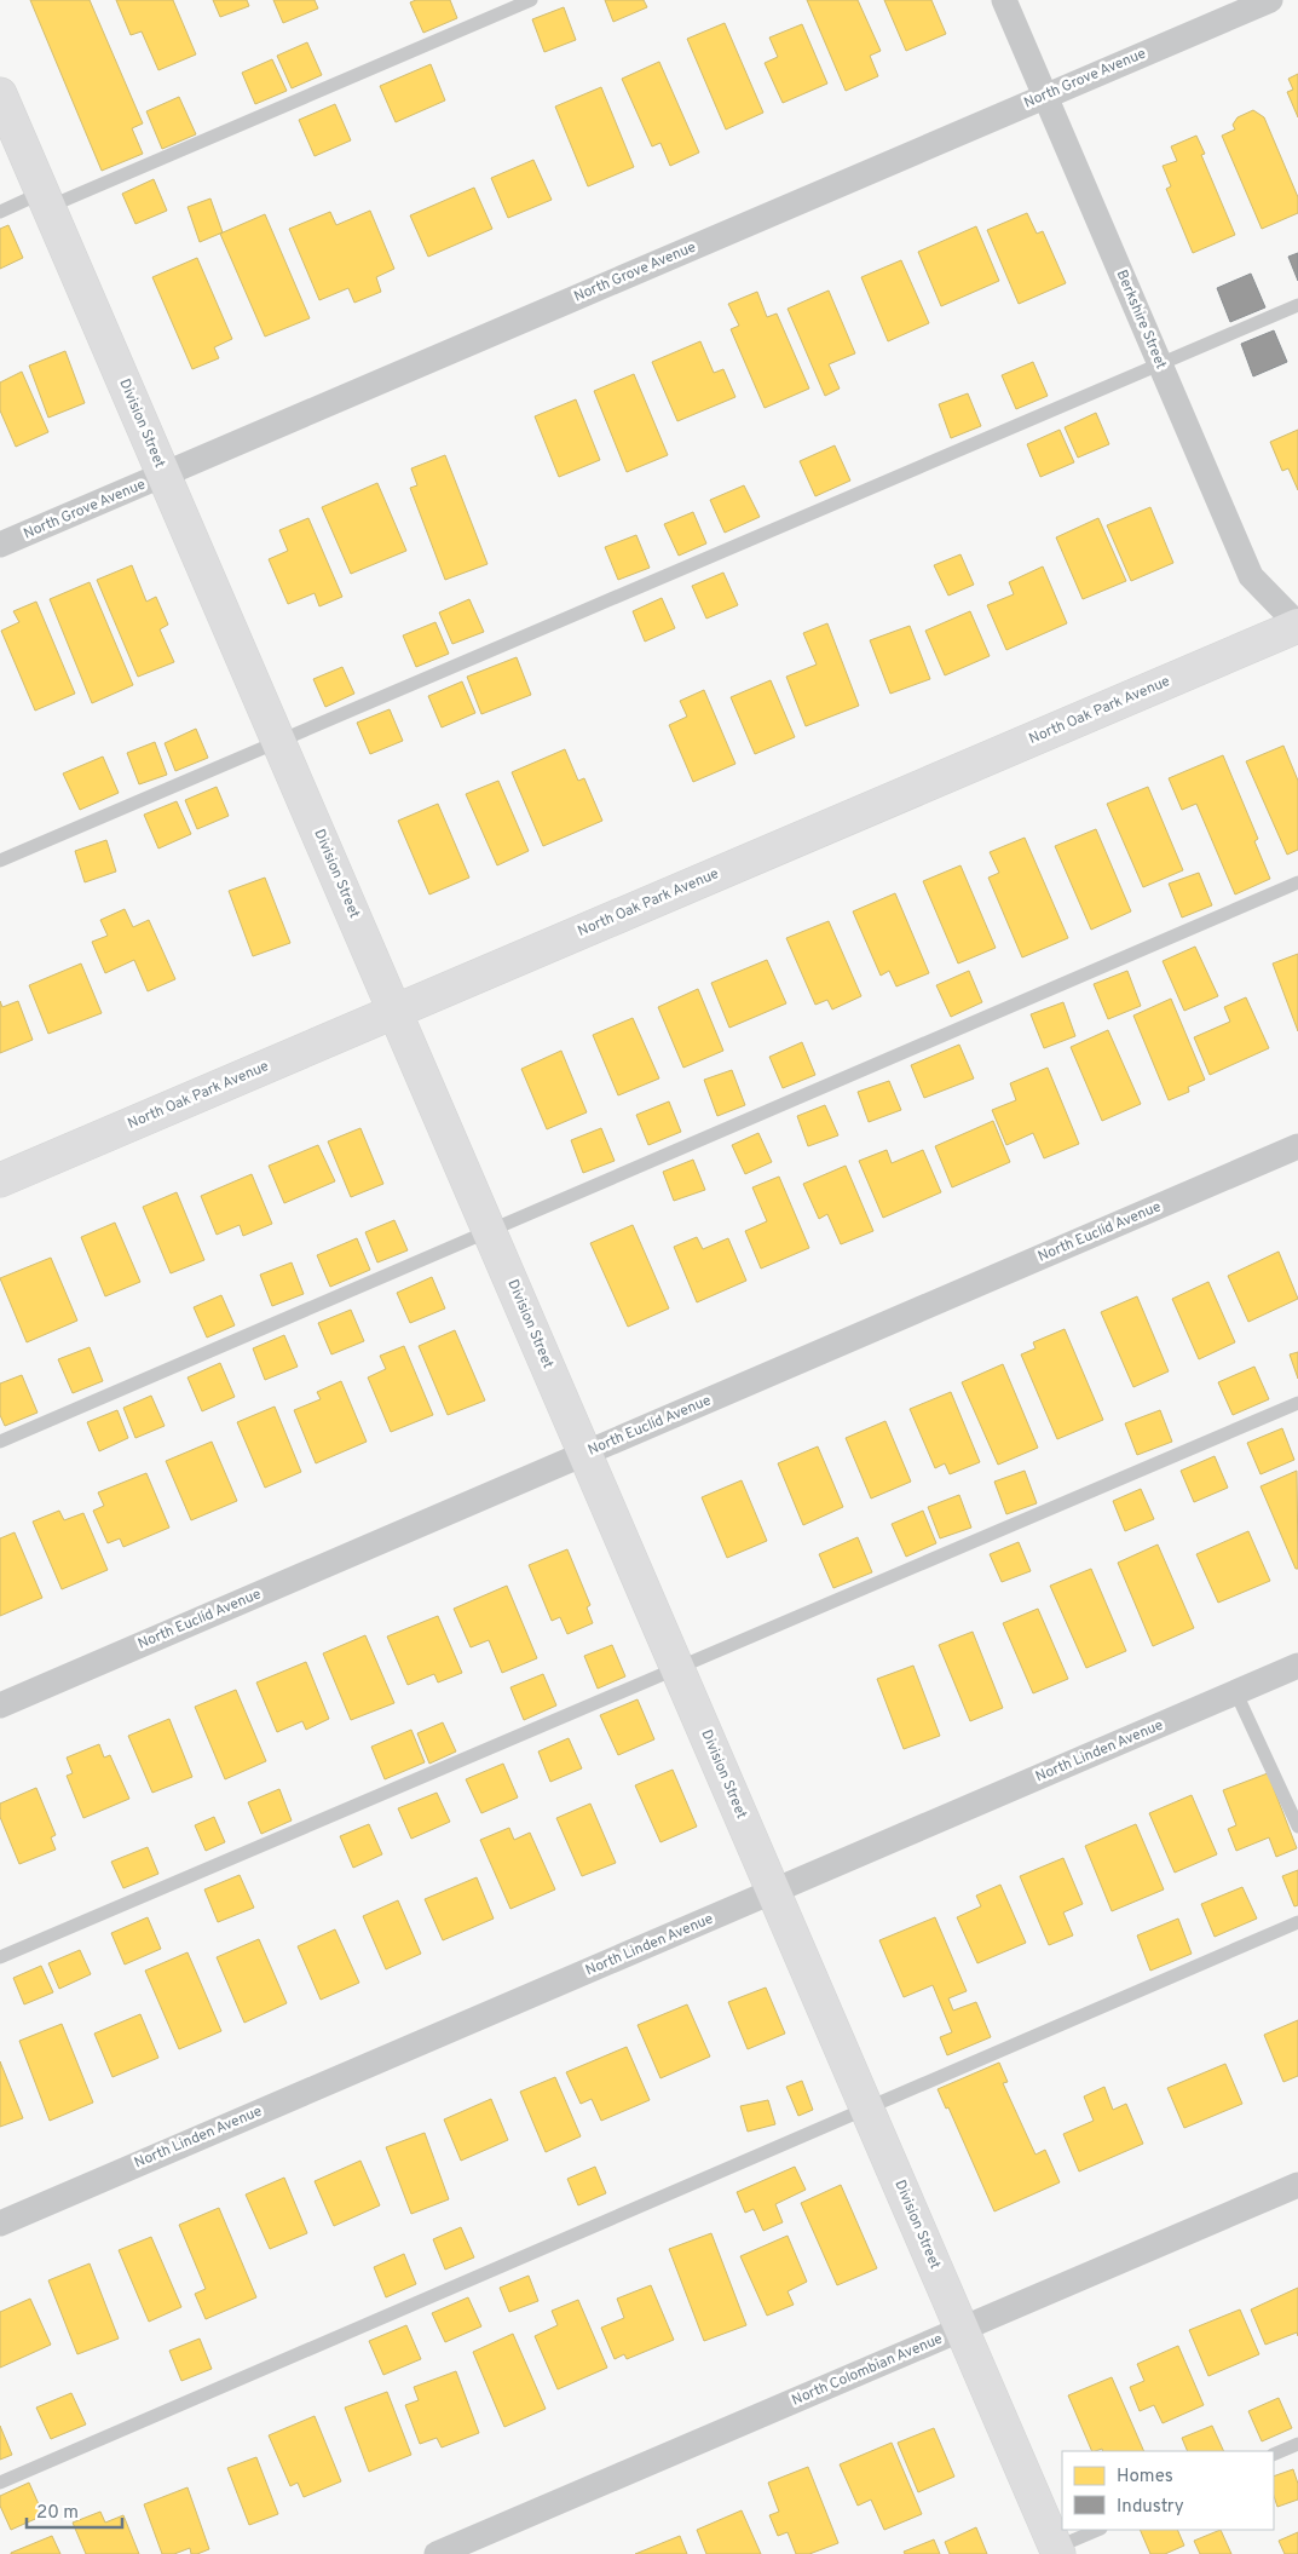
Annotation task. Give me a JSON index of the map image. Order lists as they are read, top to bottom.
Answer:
{
  "streets": {
    "street": [
      "North Grove Avenue",
      "Berkshire Street",
      "Division Street",
      "North Oak Park Avenue",
      "North Euclid Avenue",
      "North Linden Avenue",
      "North Colombian Avenue"
    ]
  },
  "crossings": [
    ["North Grove Avenue", "Berkshire Street"],
    ["North Grove Avenue", "Division Street"],
    ["Berkshire Street", "North Oak Park Avenue"],
    ["Division Street", "North Oak Park Avenue"],
    ["Division Street", "North Euclid Avenue"],
    ["Division Street", "North Linden Avenue"],
    ["Division Street", "North Colombian Avenue"]
  ],
  "legend": ["Homes", "Industry"],
  "scale_bar": "20 m"
}
